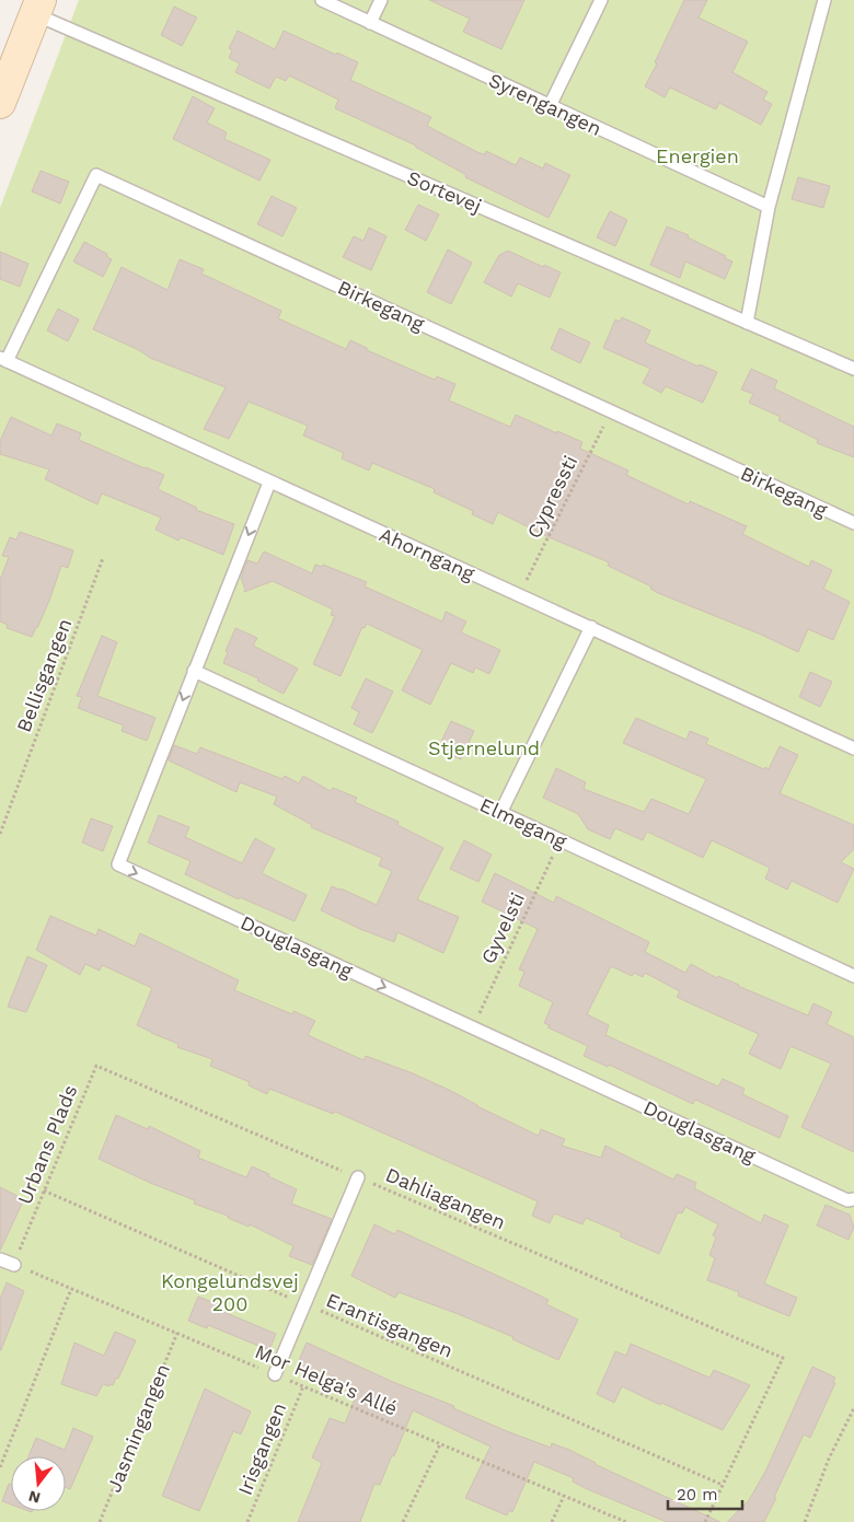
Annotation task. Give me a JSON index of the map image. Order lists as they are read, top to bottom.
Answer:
{
  "streets": {
    "lane": [
      "Syrengangen",
      "Sortevej",
      "Birkegang",
      "Ahorngang",
      "Elmegang",
      "Douglasgang"
    ],
    "path": [
      "Cypressti",
      "Bellisgangen",
      "Gyvelsti",
      "Urbans Plads",
      "Dahliagangen",
      "Erantisgangen",
      "Mor Helga's Allé",
      "Jasmingangen",
      "Irisgangen"
    ]
  },
  "crossings": [
    ["Birkegang", "Cypressti"],
    ["Birkegang", "Ahorngang"],
    ["Cypressti", "Ahorngang"],
    ["Ahorngang", "Douglasgang"],
    ["Elmegang", "Gyvelsti"],
    ["Elmegang", "Douglasgang"],
    ["Gyvelsti", "Douglasgang"],
    ["Urbans Plads", "Dahliagangen"],
    ["Urbans Plads", "Erantisgangen"],
    ["Urbans Plads", "Mor Helga's Allé"],
    ["Dahliagangen", "Erantisgangen"],
    ["Mor Helga's Allé", "Jasmingangen"],
    ["Mor Helga's Allé", "Irisgangen"]
  ],
  "parks": ["Energien", "Stjernelund", "Kongelundsvej 200"],
  "scale_bar": "20 m",
  "north": "bottom"
}
